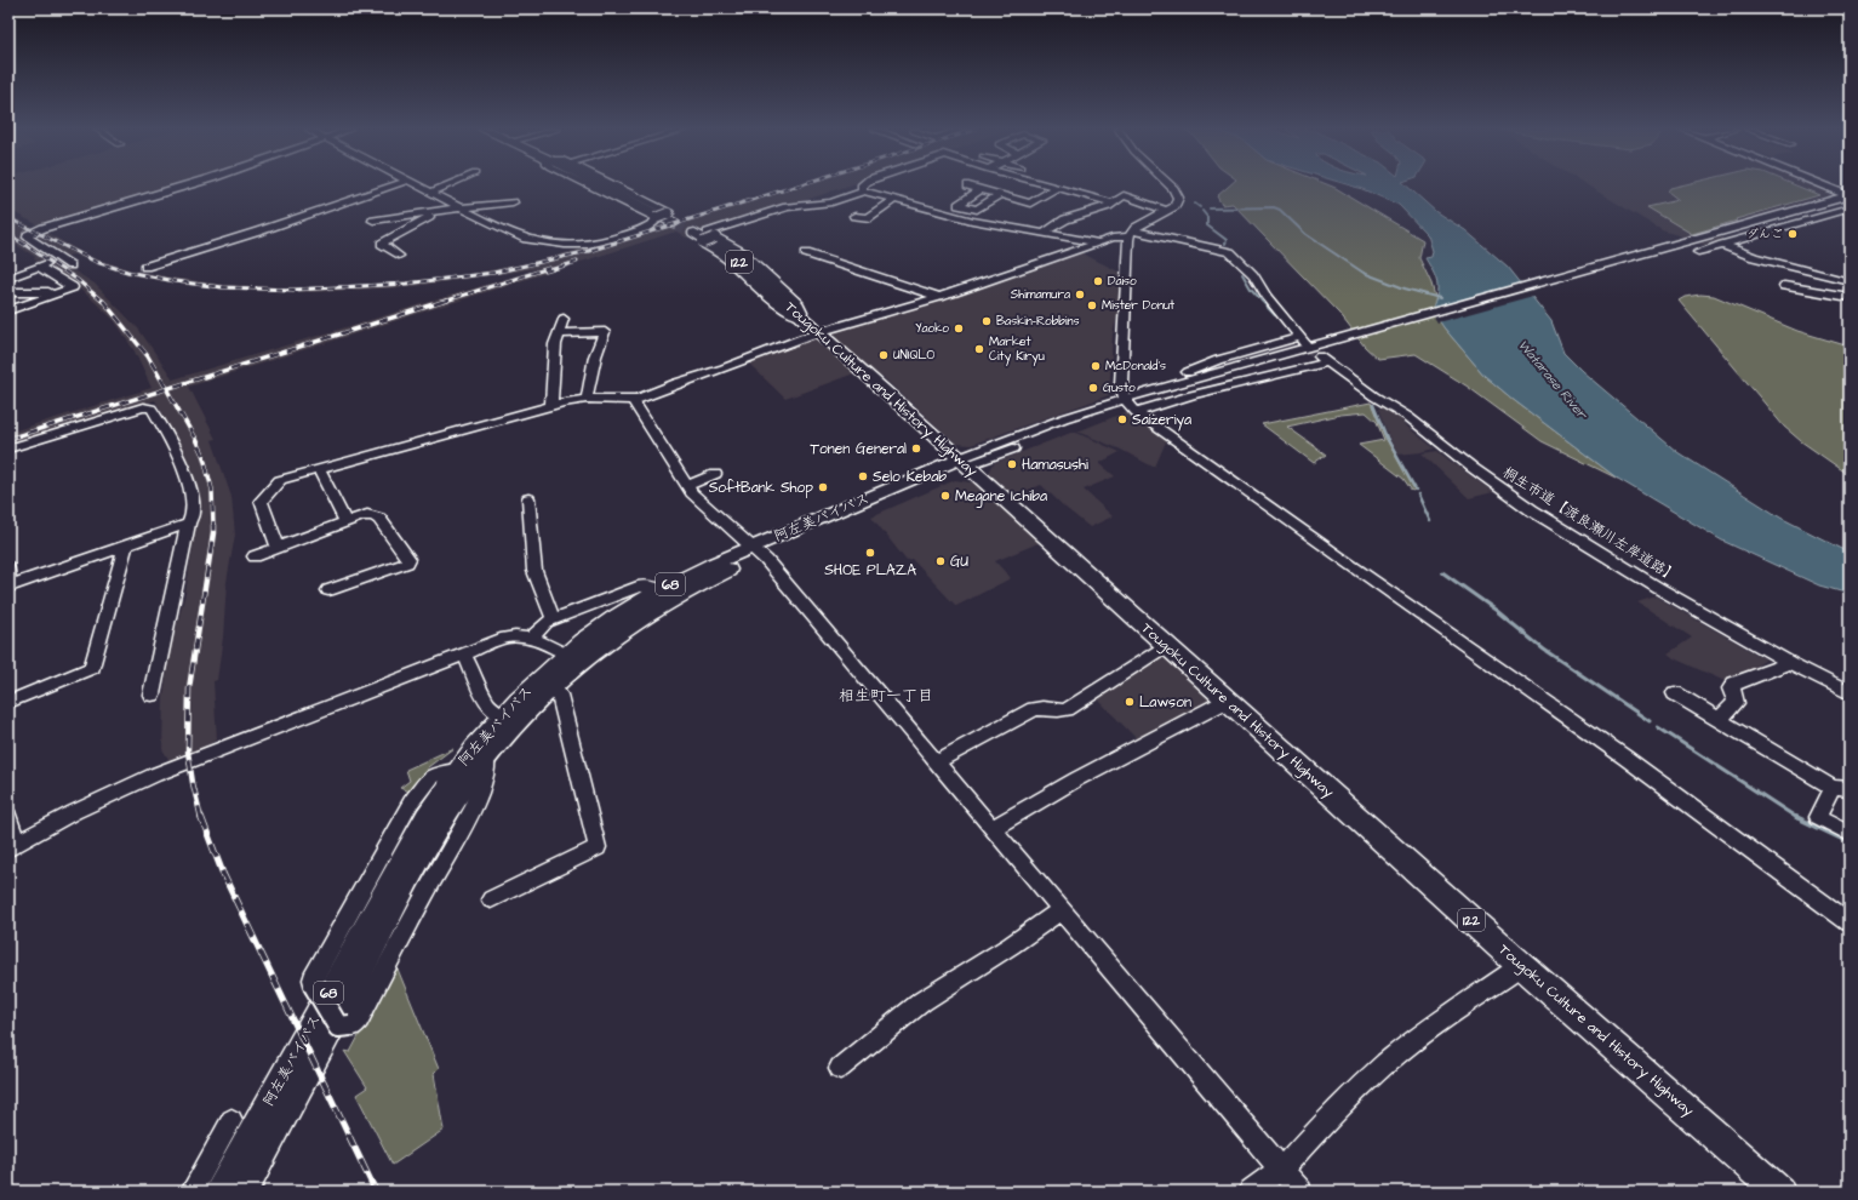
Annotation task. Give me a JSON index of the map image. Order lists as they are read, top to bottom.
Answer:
{
  "streets": {
    "highway": ["122", "Tougoku Culture and History Highway"],
    "main road": ["阿左美バイパス", "68"],
    "street": ["桐生市道【渡良瀬川左岸道路】"]
  },
  "crossings": [
    ["Tougoku Culture and History Highway", "阿左美バイパス"]
  ],
  "districts": ["相生町一丁目"],
  "water": ["Watarase River"],
  "places": [
    "ダんご",
    "Daiso",
    "Shimamura",
    "Mister Donut",
    "Baskin-Robbins",
    "Yaoko",
    "Market City Kiryu",
    "UNIQLO",
    "McDonald's",
    "Gusto",
    "Saizeriya",
    "Tonen General",
    "Hamasushi",
    "Selo Kebab",
    "SoftBank Shop",
    "Megane Ichiba",
    "SHOE PLAZA",
    "GU",
    "Lawson"
  ]
}
